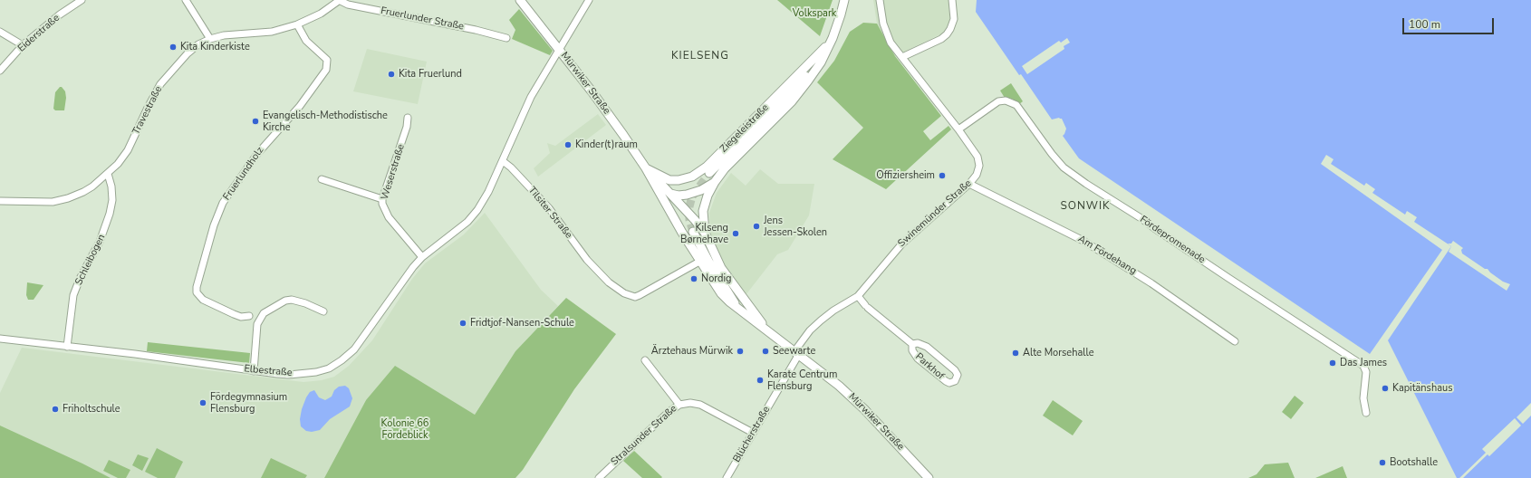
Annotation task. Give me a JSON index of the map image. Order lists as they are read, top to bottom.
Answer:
{
  "streets": {
    "street": [
      "Fruerlunder Straße",
      "Eiderstraße",
      "Mürwiker Straße",
      "Travestraße",
      "Ziegeleistraße",
      "Weserstraße",
      "Fruerlundholz",
      "Tilsiter Straße",
      "Swinemünder Straße",
      "Fördepromenade",
      "Am Fördehang",
      "Schleibogen",
      "Parkhof",
      "Elbestraße",
      "Blücherstraße",
      "Stralsunder Straße"
    ]
  },
  "crossings": [
    ["Fruerlunder Straße", "Travestraße"],
    ["Mürwiker Straße", "Ziegeleistraße"],
    ["Mürwiker Straße", "Tilsiter Straße"],
    ["Mürwiker Straße", "Swinemünder Straße"],
    ["Mürwiker Straße", "Blücherstraße"],
    ["Travestraße", "Fruerlundholz"],
    ["Travestraße", "Schleibogen"],
    ["Weserstraße", "Elbestraße"],
    ["Tilsiter Straße", "Elbestraße"],
    ["Swinemünder Straße", "Fördepromenade"],
    ["Swinemünder Straße", "Am Fördehang"],
    ["Swinemünder Straße", "Parkhof"],
    ["Swinemünder Straße", "Blücherstraße"],
    ["Schleibogen", "Elbestraße"],
    ["Blücherstraße", "Stralsunder Straße"]
  ],
  "districts": ["KIELSENG", "SONWIK"],
  "parks": ["Volkspark", "Kolonie 66 Fördeblick"],
  "places": [
    "Kita Kinderkiste",
    "Kita Fruerlund",
    "Evangelisch-Methodistische Kirche",
    "Kinder(t)raum",
    "Offiziersheim",
    "Jens Jessen-Skolen",
    "Kilseng Børnehave",
    "Nordig",
    "Fridtjof-Nansen-Schule",
    "Ärztehaus Mürwik",
    "Seewarte",
    "Alte Morsehalle",
    "Das James",
    "Karate Centrum Flensburg",
    "Kapitänshaus",
    "Fördegymnasium Flensburg",
    "Friholtschule",
    "Bootshalle"
  ],
  "scale_bar": "100 m"
}
